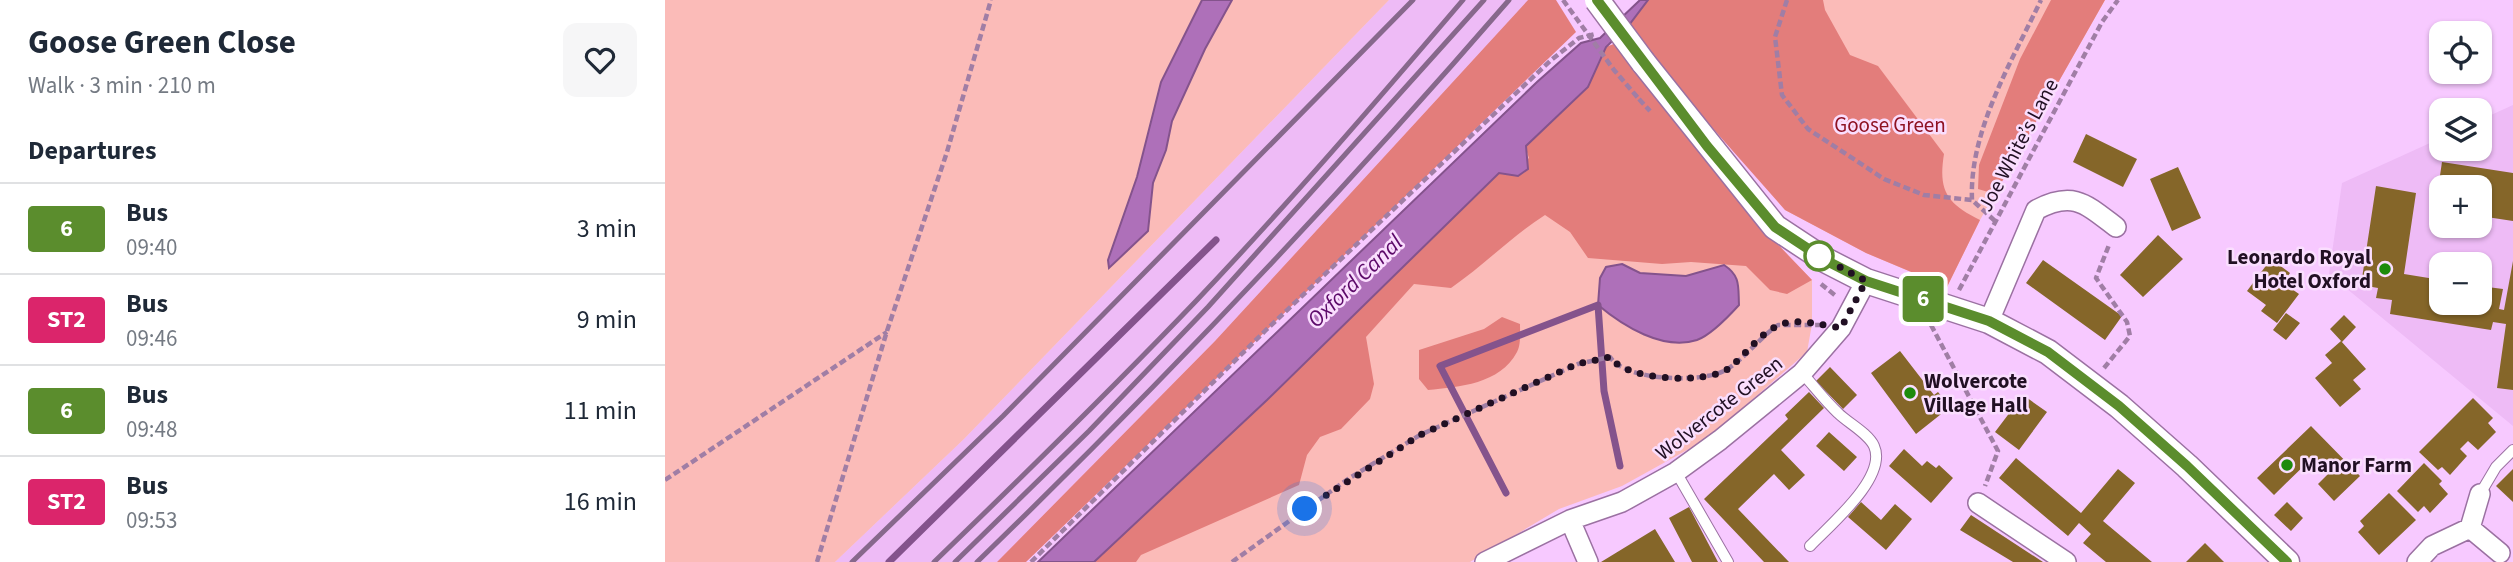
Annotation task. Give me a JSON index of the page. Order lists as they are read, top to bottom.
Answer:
{
  "streets": {
    "street": ["Wolvercote Green"],
    "path": ["Joe White’s Lane"]
  },
  "water": ["Oxford Canal"],
  "parks": ["Goose Green"],
  "places": ["Leonardo Royal Hotel Oxford", "Wolvercote Village Hall", "Manor Farm"],
  "lines": ["bus line 6"],
  "page": {
    "heading": [
      ["Goose Green Close", "Walk · 3 min · 210 m"],
      "Departures"
    ],
    "on_map": "6",
    "map_buttons": ["+", "−"],
    "list": [
      {
        "mark": "6",
        "name": "Bus",
        "note": "09:40",
        "value": "3 min"
      },
      {
        "mark": "ST2",
        "name": "Bus",
        "note": "09:46",
        "value": "9 min"
      },
      {
        "mark": "6",
        "name": "Bus",
        "note": "09:48",
        "value": "11 min"
      },
      {
        "mark": "ST2",
        "name": "Bus",
        "note": "09:53",
        "value": "16 min"
      }
    ]
  }
}
